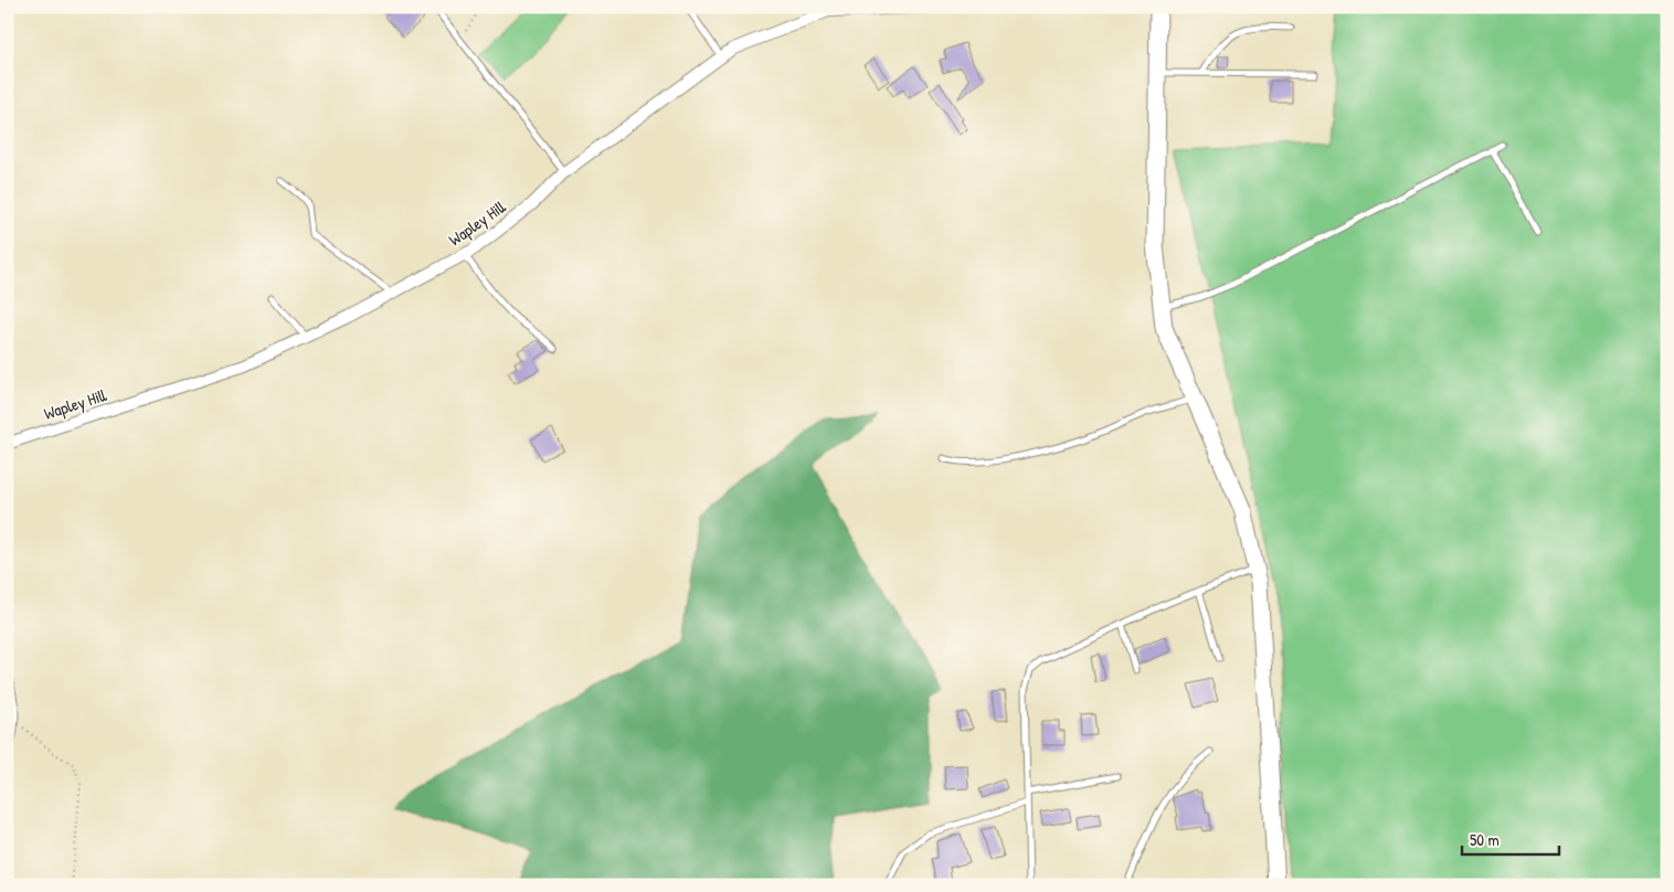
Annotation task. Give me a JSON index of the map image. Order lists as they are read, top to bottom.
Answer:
{
  "streets": {
    "street": ["Wapley Hill"]
  },
  "scale_bar": "50 m"
}
